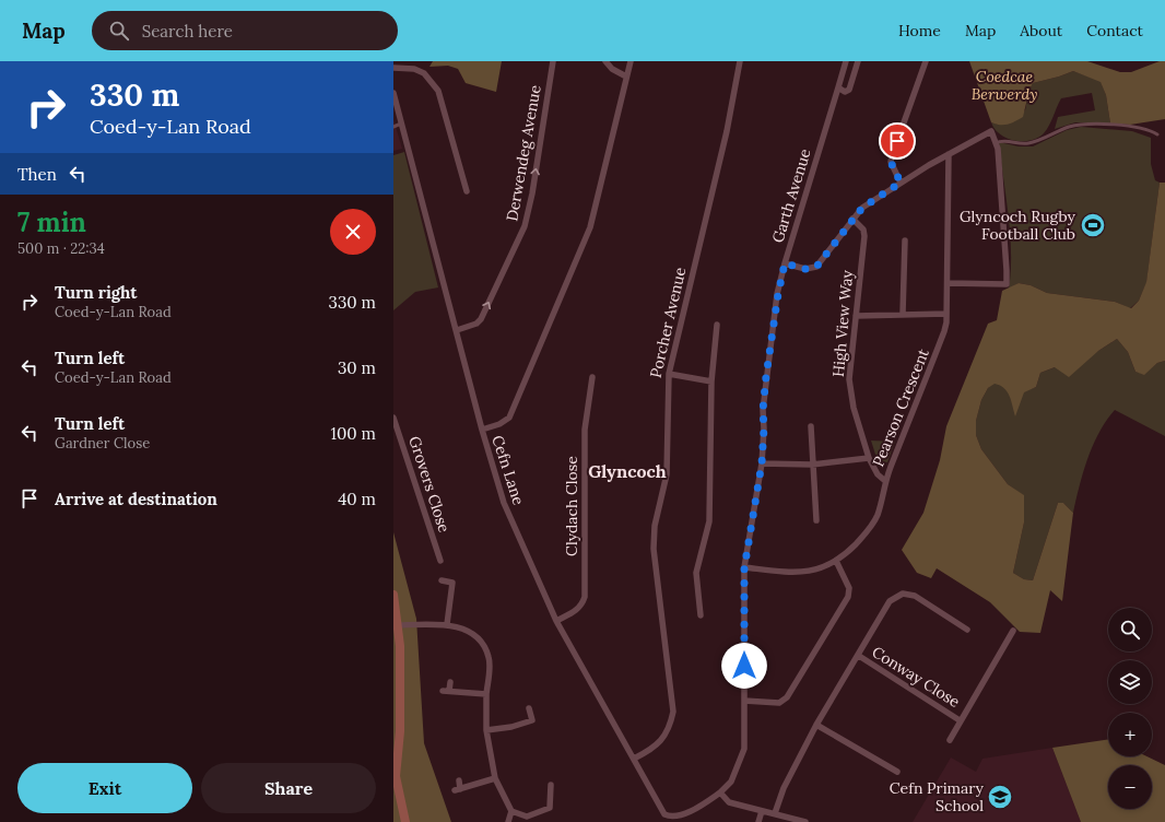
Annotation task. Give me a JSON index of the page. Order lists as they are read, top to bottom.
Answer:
{
  "streets": {
    "street": [
      "Derwendeg Avenue",
      "Garth Avenue",
      "Porcher Avenue",
      "High View Way",
      "Pearson Crescent",
      "Cefn Lane",
      "Grovers Close",
      "Clydach Close",
      "Conway Close"
    ]
  },
  "crossings": [
    ["Derwendeg Avenue", "Cefn Lane"],
    ["Garth Avenue", "Pearson Crescent"],
    ["Garth Avenue", "Cefn Lane"],
    ["Porcher Avenue", "Cefn Lane"],
    ["High View Way", "Pearson Crescent"],
    ["Cefn Lane", "Clydach Close"]
  ],
  "one_way": ["Derwendeg Avenue"],
  "districts": ["Glyncoch"],
  "parks": ["Coedcae Berwerdy"],
  "places": {
    "sports": ["Glyncoch Rugby Football Club"],
    "school or university": ["Cefn Primary School"]
  },
  "page": {
    "header": "Map",
    "search": "Search here",
    "nav": [
      "Home",
      "Map",
      "About",
      "Contact"
    ],
    "turn": ["330 m", "Coed-y-Lan Road"],
    "then": "Then",
    "heading": ["7 min", "500 m · 22:34"],
    "list": [
      {
        "name": "Turn right",
        "note": "Coed-y-Lan Road",
        "value": "330 m"
      },
      {
        "name": "Turn left",
        "note": "Coed-y-Lan Road",
        "value": "30 m"
      },
      {
        "name": "Turn left",
        "note": "Gardner Close",
        "value": "100 m"
      },
      {
        "name": "Arrive at destination",
        "value": "40 m"
      }
    ],
    "map_buttons": ["+", "−"],
    "buttons": ["Exit", "Share"]
  }
}
